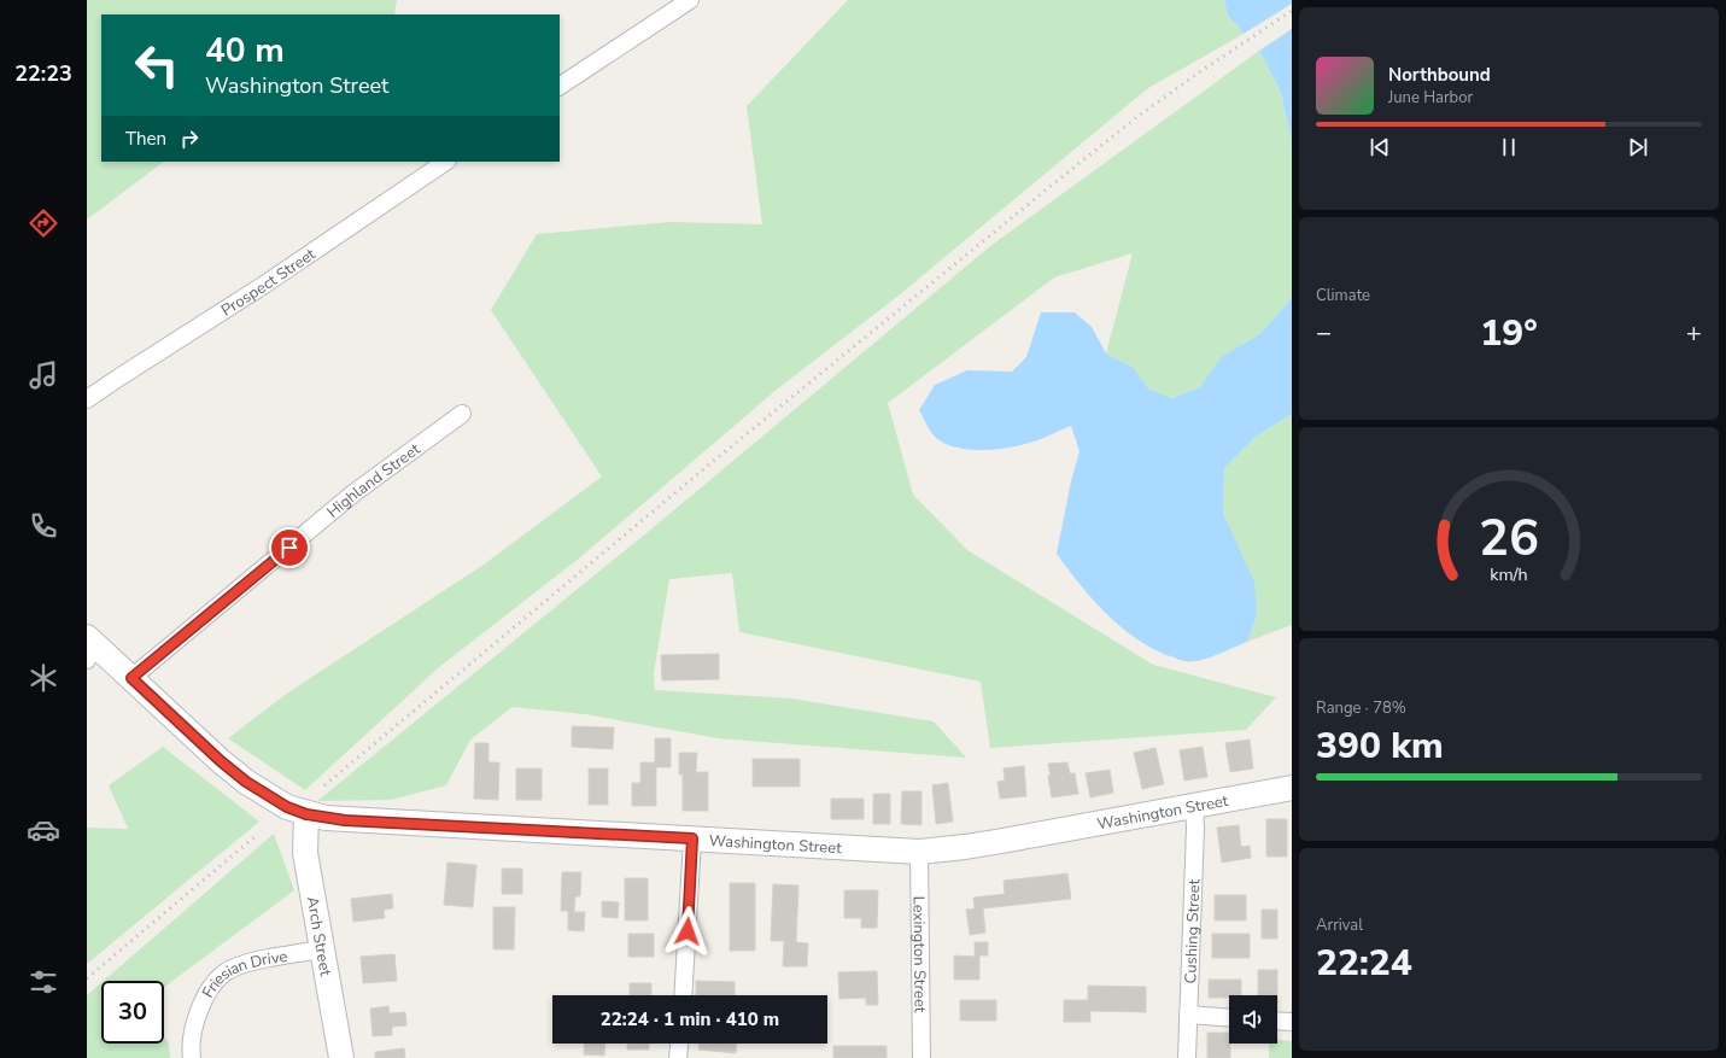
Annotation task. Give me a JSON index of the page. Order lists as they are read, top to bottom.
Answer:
{
  "streets": {
    "street": [
      "Prospect Street",
      "Highland Street",
      "Washington Street",
      "Cushing Street",
      "Arch Street",
      "Lexington Street",
      "Friesian Drive"
    ]
  },
  "crossings": [
    ["Highland Street", "Washington Street"],
    ["Washington Street", "Cushing Street"],
    ["Washington Street", "Arch Street"],
    ["Washington Street", "Lexington Street"],
    ["Arch Street", "Friesian Drive"]
  ],
  "page": {
    "tabs": "22:23",
    "turn": ["40 m", "Washington Street"],
    "song": ["Northbound", "June Harbor"],
    "then": "Then",
    "tile": [
      "Climate",
      ["Range · 78%", "390 km"],
      ["Arrival", "22:24"]
    ],
    "heat": ["−", "19°", "+"],
    "limit": "30",
    "trip": "22:24 · 1 min · 410 m",
    "gauge": ["26", "km/h"]
  }
}
